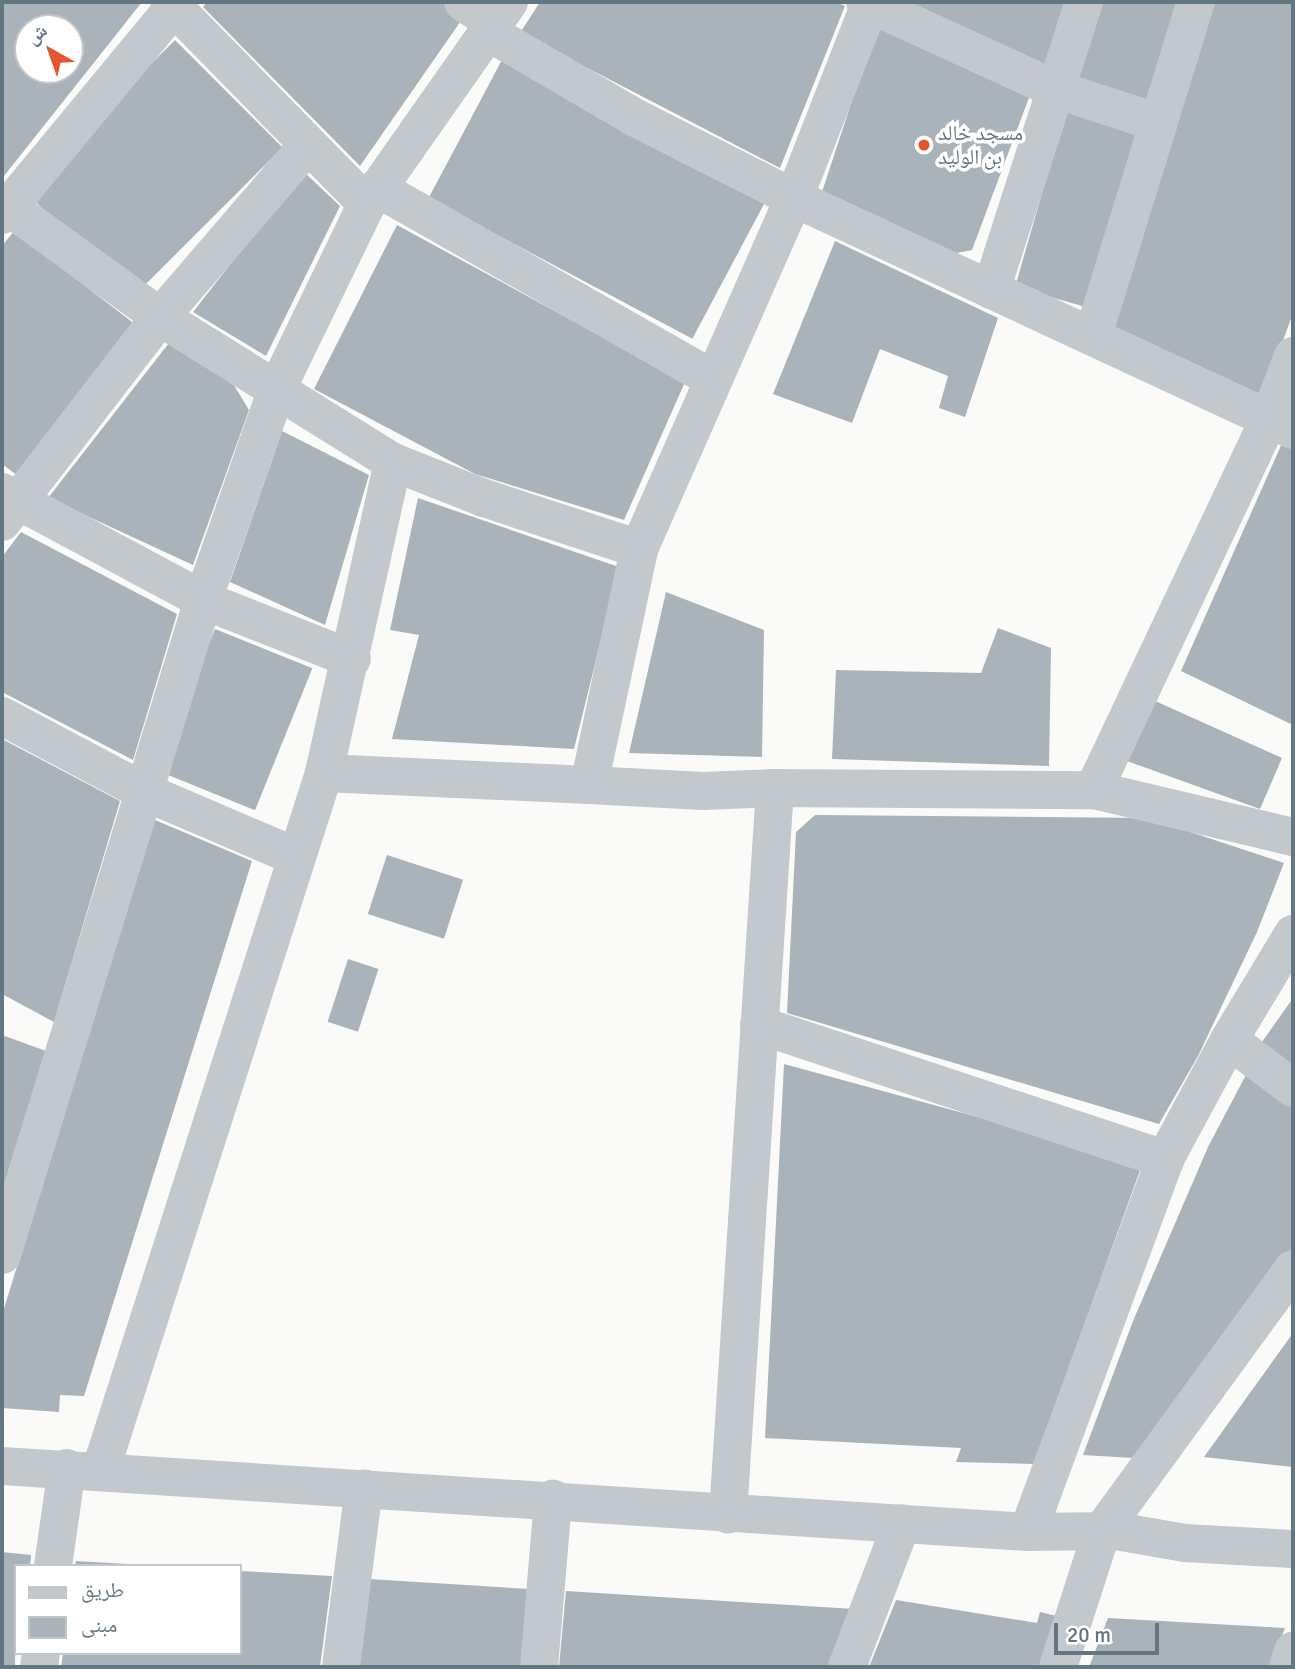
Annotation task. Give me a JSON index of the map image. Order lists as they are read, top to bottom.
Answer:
{
  "places": ["مسجد خالد بن الوليد"],
  "legend": ["طريق", "مبنى"],
  "scale_bar": "20 m",
  "north": "top left"
}
